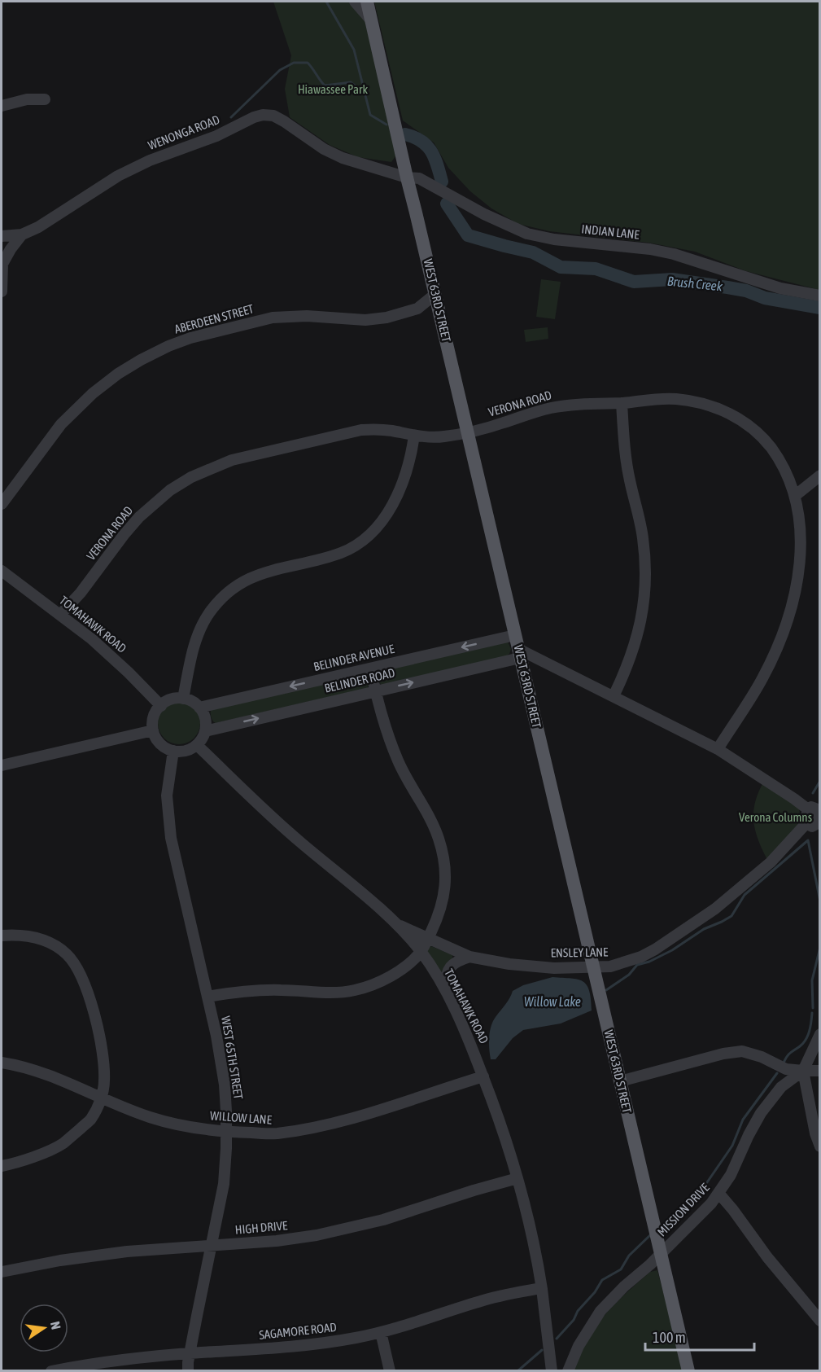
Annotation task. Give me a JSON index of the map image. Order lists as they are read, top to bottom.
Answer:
{
  "streets": {
    "main road": ["WEST 63RD STREET"],
    "street": [
      "WENONGA ROAD",
      "INDIAN LANE",
      "ABERDEEN STREET",
      "VERONA ROAD",
      "TOMAHAWK ROAD",
      "BELINDER AVENUE",
      "BELINDER ROAD",
      "ENSLEY LANE",
      "WEST 65TH STREET",
      "WILLOW LANE",
      "MISSION DRIVE",
      "HIGH DRIVE",
      "SAGAMORE ROAD"
    ]
  },
  "crossings": [
    ["WENONGA ROAD", "INDIAN LANE"],
    ["WENONGA ROAD", "WEST 63RD STREET"],
    ["INDIAN LANE", "WEST 63RD STREET"],
    ["WEST 63RD STREET", "ABERDEEN STREET"],
    ["WEST 63RD STREET", "VERONA ROAD"],
    ["WEST 63RD STREET", "BELINDER AVENUE"],
    ["WEST 63RD STREET", "BELINDER ROAD"],
    ["WEST 63RD STREET", "ENSLEY LANE"],
    ["WEST 63RD STREET", "MISSION DRIVE"],
    ["VERONA ROAD", "TOMAHAWK ROAD"],
    ["TOMAHAWK ROAD", "BELINDER AVENUE"],
    ["TOMAHAWK ROAD", "BELINDER ROAD"],
    ["TOMAHAWK ROAD", "ENSLEY LANE"],
    ["TOMAHAWK ROAD", "WEST 65TH STREET"],
    ["TOMAHAWK ROAD", "WILLOW LANE"],
    ["TOMAHAWK ROAD", "HIGH DRIVE"],
    ["TOMAHAWK ROAD", "SAGAMORE ROAD"],
    ["BELINDER AVENUE", "BELINDER ROAD"],
    ["BELINDER AVENUE", "WEST 65TH STREET"],
    ["BELINDER ROAD", "WEST 65TH STREET"],
    ["WEST 65TH STREET", "WILLOW LANE"],
    ["WEST 65TH STREET", "HIGH DRIVE"],
    ["WEST 65TH STREET", "SAGAMORE ROAD"]
  ],
  "one_way": ["BELINDER AVENUE", "BELINDER ROAD"],
  "water": ["Brush Creek", "Willow Lake"],
  "parks": ["Hiawassee Park", "Verona Columns"],
  "scale_bar": "100 m",
  "north": "right"
}
